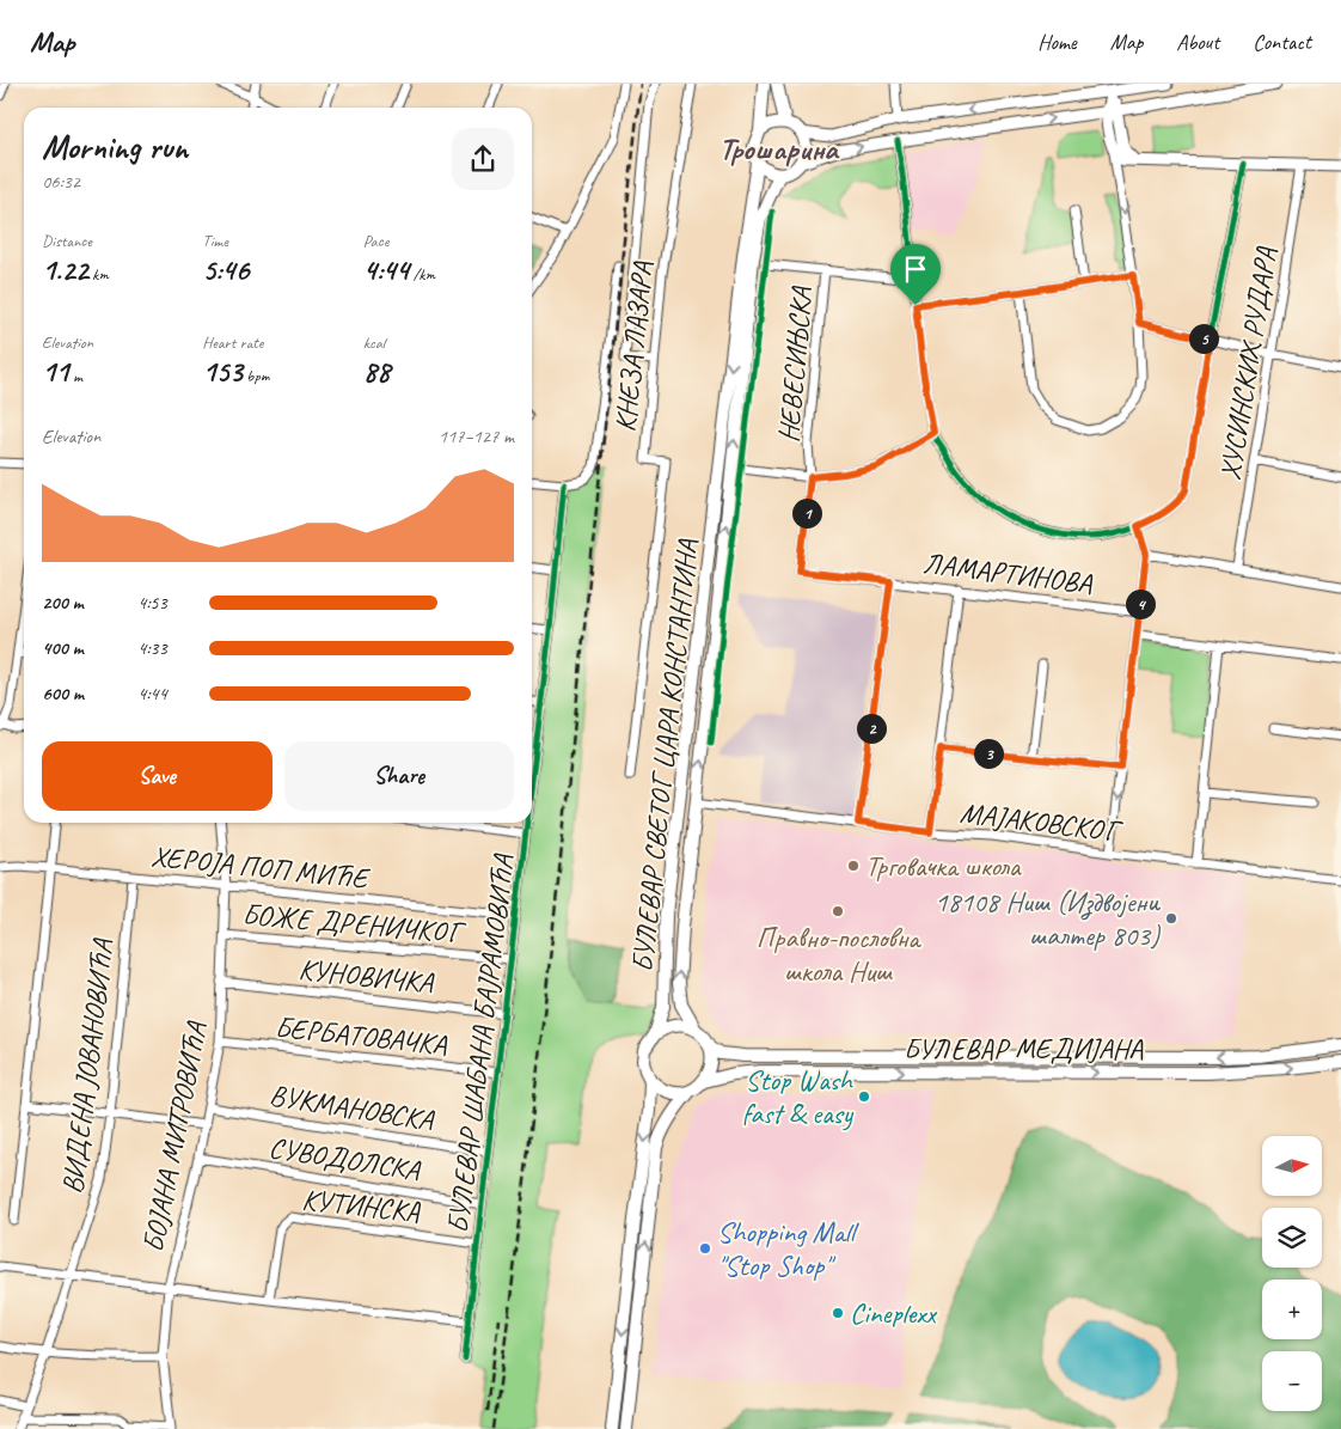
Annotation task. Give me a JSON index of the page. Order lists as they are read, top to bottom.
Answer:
{
  "streets": {
    "main road": ["БУЛЕВАР СВЕТОГ ЦАРА КОНСТАНТИНА", "БУЛЕВАР МЕДИЈАНА"],
    "street": [
      "КНЕЗА ЛАЗАРА",
      "ХУСИНСКИХ РУДАРА",
      "НЕВЕСИЊСКА",
      "ЛАМАРТИНОВА",
      "МАЈАКОВСКОГ",
      "ХЕРОЈА ПОП МИЋЕ",
      "БОЖЕ ДРЕНИЧКОГ",
      "КУНОВИЧКА",
      "БЕРБАТОВАЧКА",
      "БУЛЕВАР ШАБАНА БАЈРАМОВИЋА",
      "ВИДЕНА ЈОВАНОВИЋА",
      "ВУКМАНОВСКА",
      "БОЈАНА МИТРОВИЋА",
      "СУВОДОЛСКА",
      "КУТИНСКА"
    ]
  },
  "crossings": [
    ["НЕВЕСИЊСКА", "ЛАМАРТИНОВА"],
    ["БУЛЕВАР СВЕТОГ ЦАРА КОНСТАНТИНА", "МАЈАКОВСКОГ"],
    ["БУЛЕВАР СВЕТОГ ЦАРА КОНСТАНТИНА", "БУЛЕВАР МЕДИЈАНА"],
    ["ХЕРОЈА ПОП МИЋЕ", "БУЛЕВАР ШАБАНА БАЈРАМОВИЋА"],
    ["ХЕРОЈА ПОП МИЋЕ", "ВИДЕНА ЈОВАНОВИЋА"],
    ["ХЕРОЈА ПОП МИЋЕ", "БОЈАНА МИТРОВИЋА"],
    ["БОЖЕ ДРЕНИЧКОГ", "БУЛЕВАР ШАБАНА БАЈРАМОВИЋА"],
    ["БОЖЕ ДРЕНИЧКОГ", "БОЈАНА МИТРОВИЋА"],
    ["КУНОВИЧКА", "БУЛЕВАР ШАБАНА БАЈРАМОВИЋА"],
    ["КУНОВИЧКА", "БОЈАНА МИТРОВИЋА"],
    ["БЕРБАТОВАЧКА", "БУЛЕВАР ШАБАНА БАЈРАМОВИЋА"],
    ["БЕРБАТОВАЧКА", "БОЈАНА МИТРОВИЋА"],
    ["БУЛЕВАР ШАБАНА БАЈРАМОВИЋА", "ВУКМАНОВСКА"],
    ["БУЛЕВАР ШАБАНА БАЈРАМОВИЋА", "СУВОДОЛСКА"],
    ["БУЛЕВАР ШАБАНА БАЈРАМОВИЋА", "КУТИНСКА"],
    ["ВУКМАНОВСКА", "БОЈАНА МИТРОВИЋА"],
    ["БОЈАНА МИТРОВИЋА", "СУВОДОЛСКА"]
  ],
  "districts": ["Трошарина"],
  "places": [
    "Трговачка школа",
    "Правно-пословна школа Ниш",
    "18108 Ниш (Издвојени шалтер 803)",
    "Stop Wash fast & easy",
    "Shopping Mall \"Stop Shop\"",
    "Cineplexx"
  ],
  "north": "right",
  "page": {
    "header": "Map",
    "nav": [
      "Home",
      "Map",
      "About",
      "Contact"
    ],
    "heading": ["Morning run", "06:32"],
    "stats": [
      ["Distance", "1.22 km"],
      ["Time", "5:46"],
      ["Pace", "4:44 /km"],
      ["Elevation", "11 m"],
      ["Heart rate", "153 bpm"],
      ["kcal", "88"]
    ],
    "pins": [
      "5",
      "1",
      "4",
      "2",
      "3"
    ],
    "chart": ["Elevation", "117–127 m"],
    "list": [
      {
        "name": "200 m",
        "note": "4:53"
      },
      {
        "name": "400 m",
        "note": "4:33"
      },
      {
        "name": "600 m",
        "note": "4:44"
      }
    ],
    "buttons": ["Save", "Share"],
    "map_buttons": ["+", "−"]
  }
}
